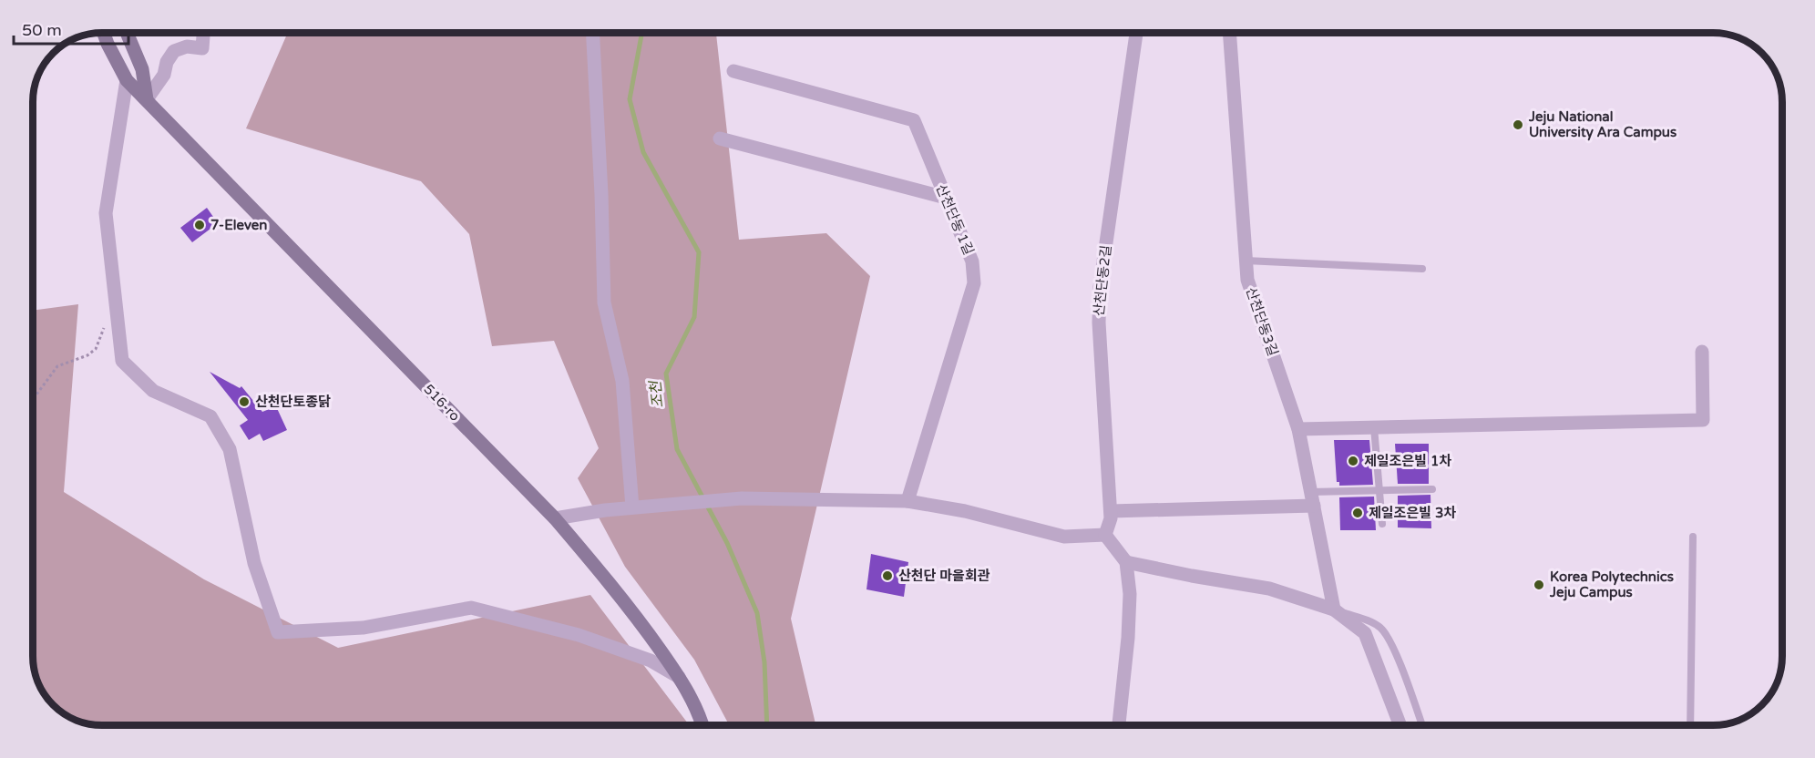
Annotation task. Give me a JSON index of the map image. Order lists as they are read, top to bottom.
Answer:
{
  "streets": {
    "main road": ["516-ro"],
    "street": ["산천단동 1길", "산천단동2길", "산천단동3길"]
  },
  "water": ["조천"],
  "places": [
    "Jeju National University Ara Campus",
    "7-Eleven",
    "산천단토종닭",
    "제일조은빌 1차",
    "제일조은빌 3차",
    "산천단 마을회관",
    "Korea Polytechnics Jeju Campus"
  ],
  "scale_bar": "50 m"
}
